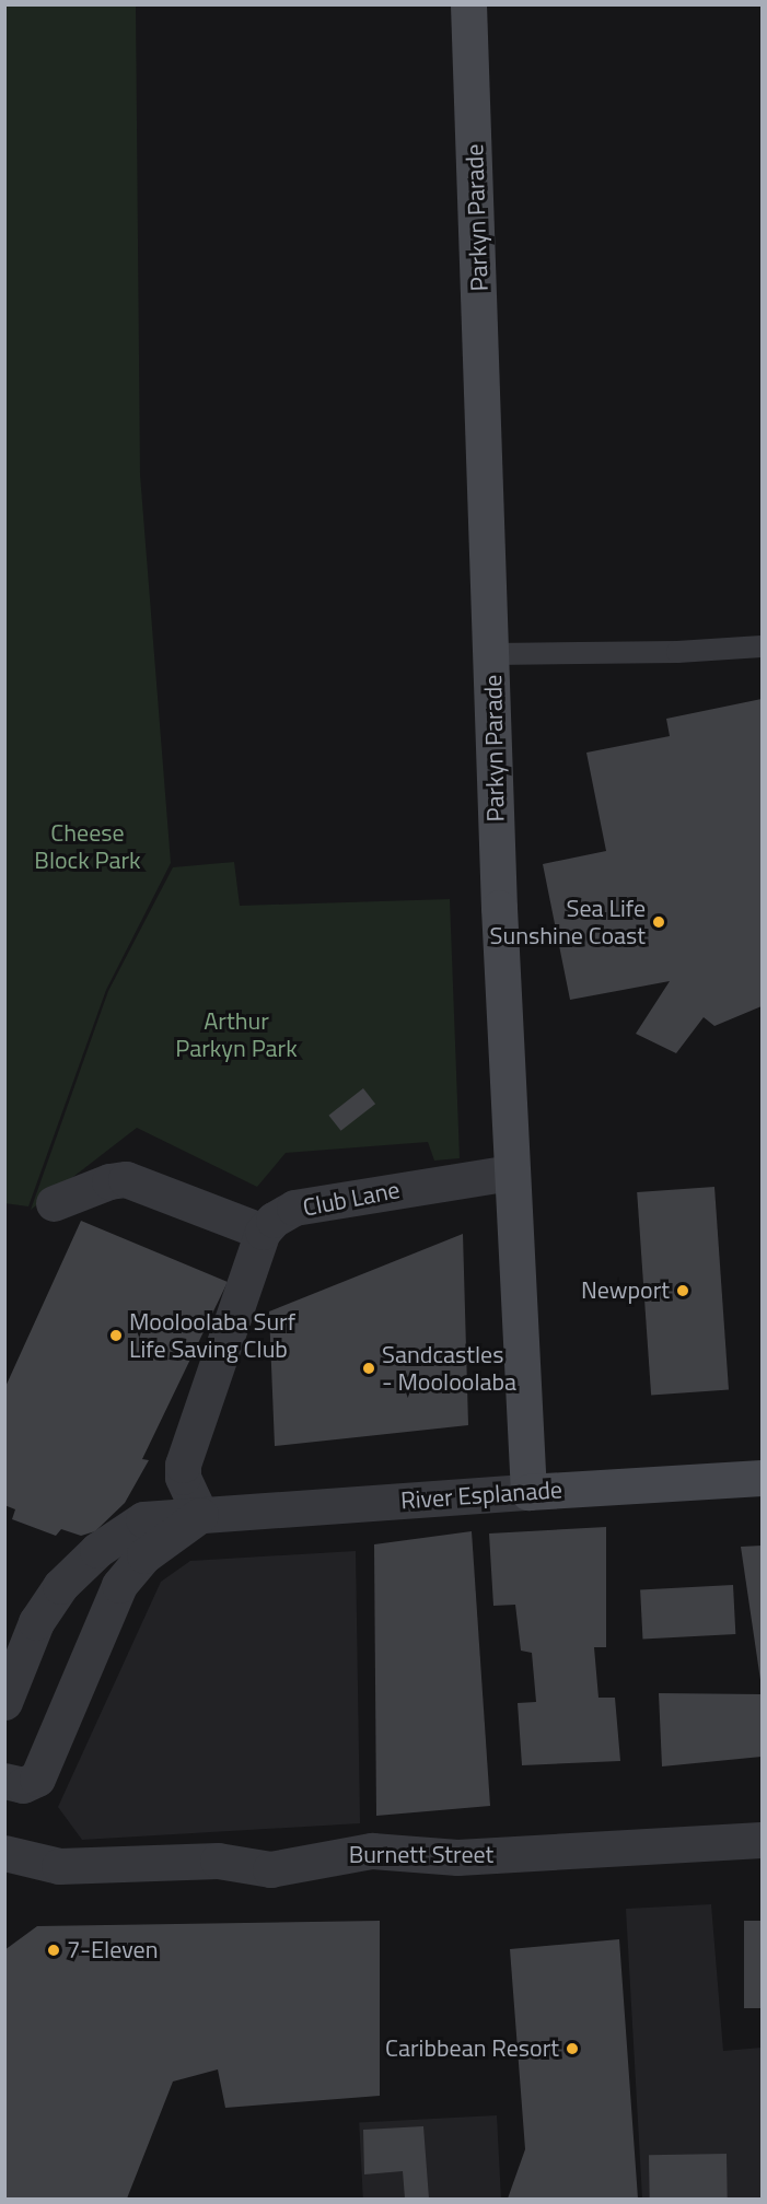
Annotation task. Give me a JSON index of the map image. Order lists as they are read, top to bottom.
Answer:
{
  "streets": {
    "street": [
      "Parkyn Parade",
      "Club Lane",
      "River Esplanade",
      "Burnett Street"
    ]
  },
  "crossings": [
    ["Parkyn Parade", "Club Lane"],
    ["Parkyn Parade", "River Esplanade"]
  ],
  "parks": ["Cheese Block Park", "Arthur Parkyn Park"],
  "places": [
    "Sea Life Sunshine Coast",
    "Newport",
    "Mooloolaba Surf Life Saving Club",
    "Sandcastles - Mooloolaba",
    "7-Eleven",
    "Caribbean Resort"
  ]
}
